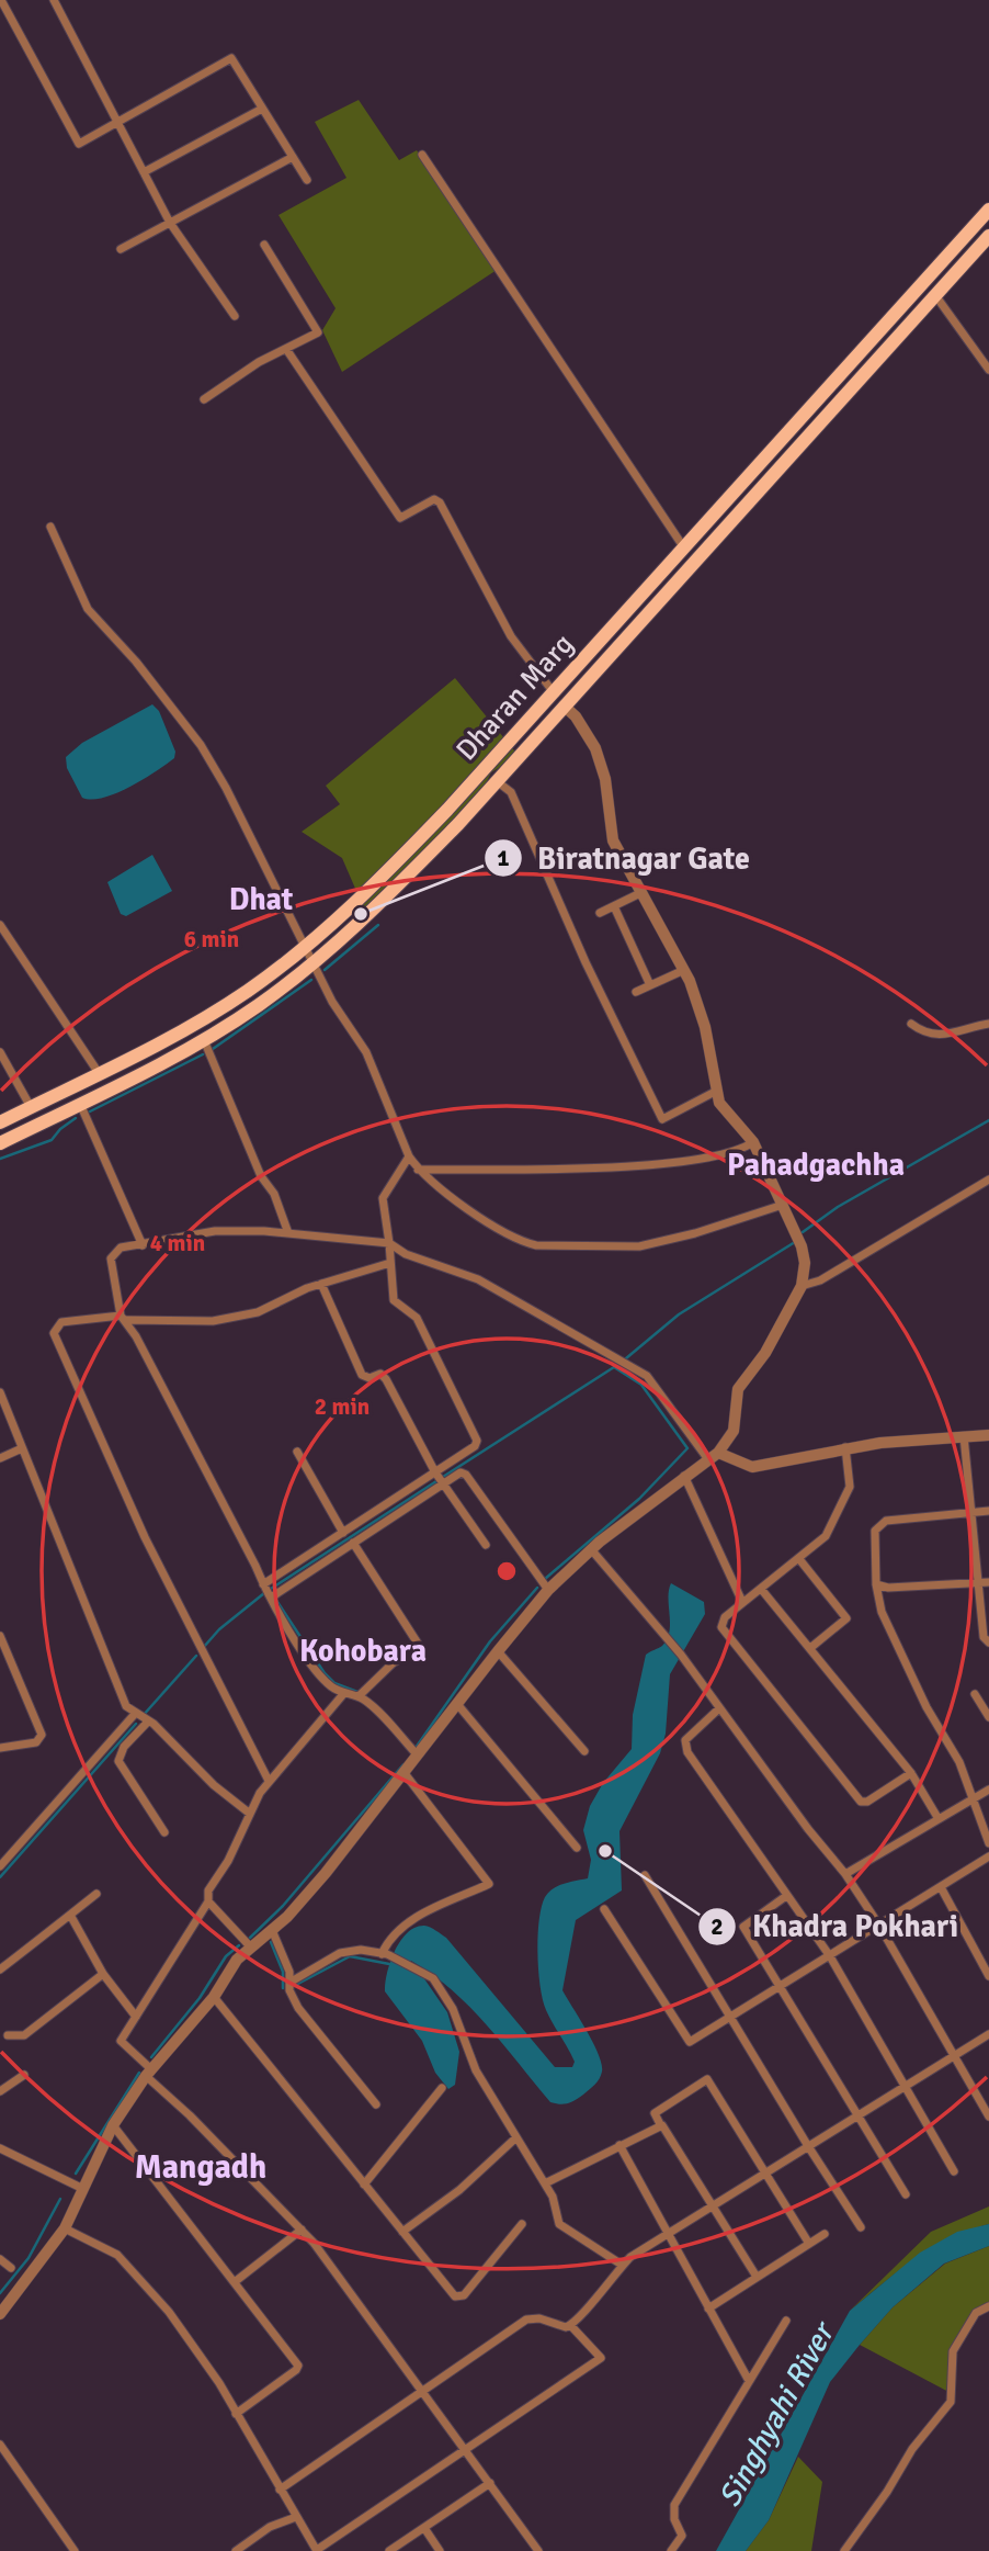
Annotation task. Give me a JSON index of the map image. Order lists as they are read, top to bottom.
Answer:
{
  "streets": {
    "main road": ["Dharan Marg"]
  },
  "districts": [
    "Dhat",
    "Pahadgachha",
    "Kohobara",
    "Mangadh"
  ],
  "water": ["Singhyahi River"],
  "places": ["Biratnagar Gate", "Khadra Pokhari"],
  "rings": ["6 min", "4 min", "2 min"]
}
